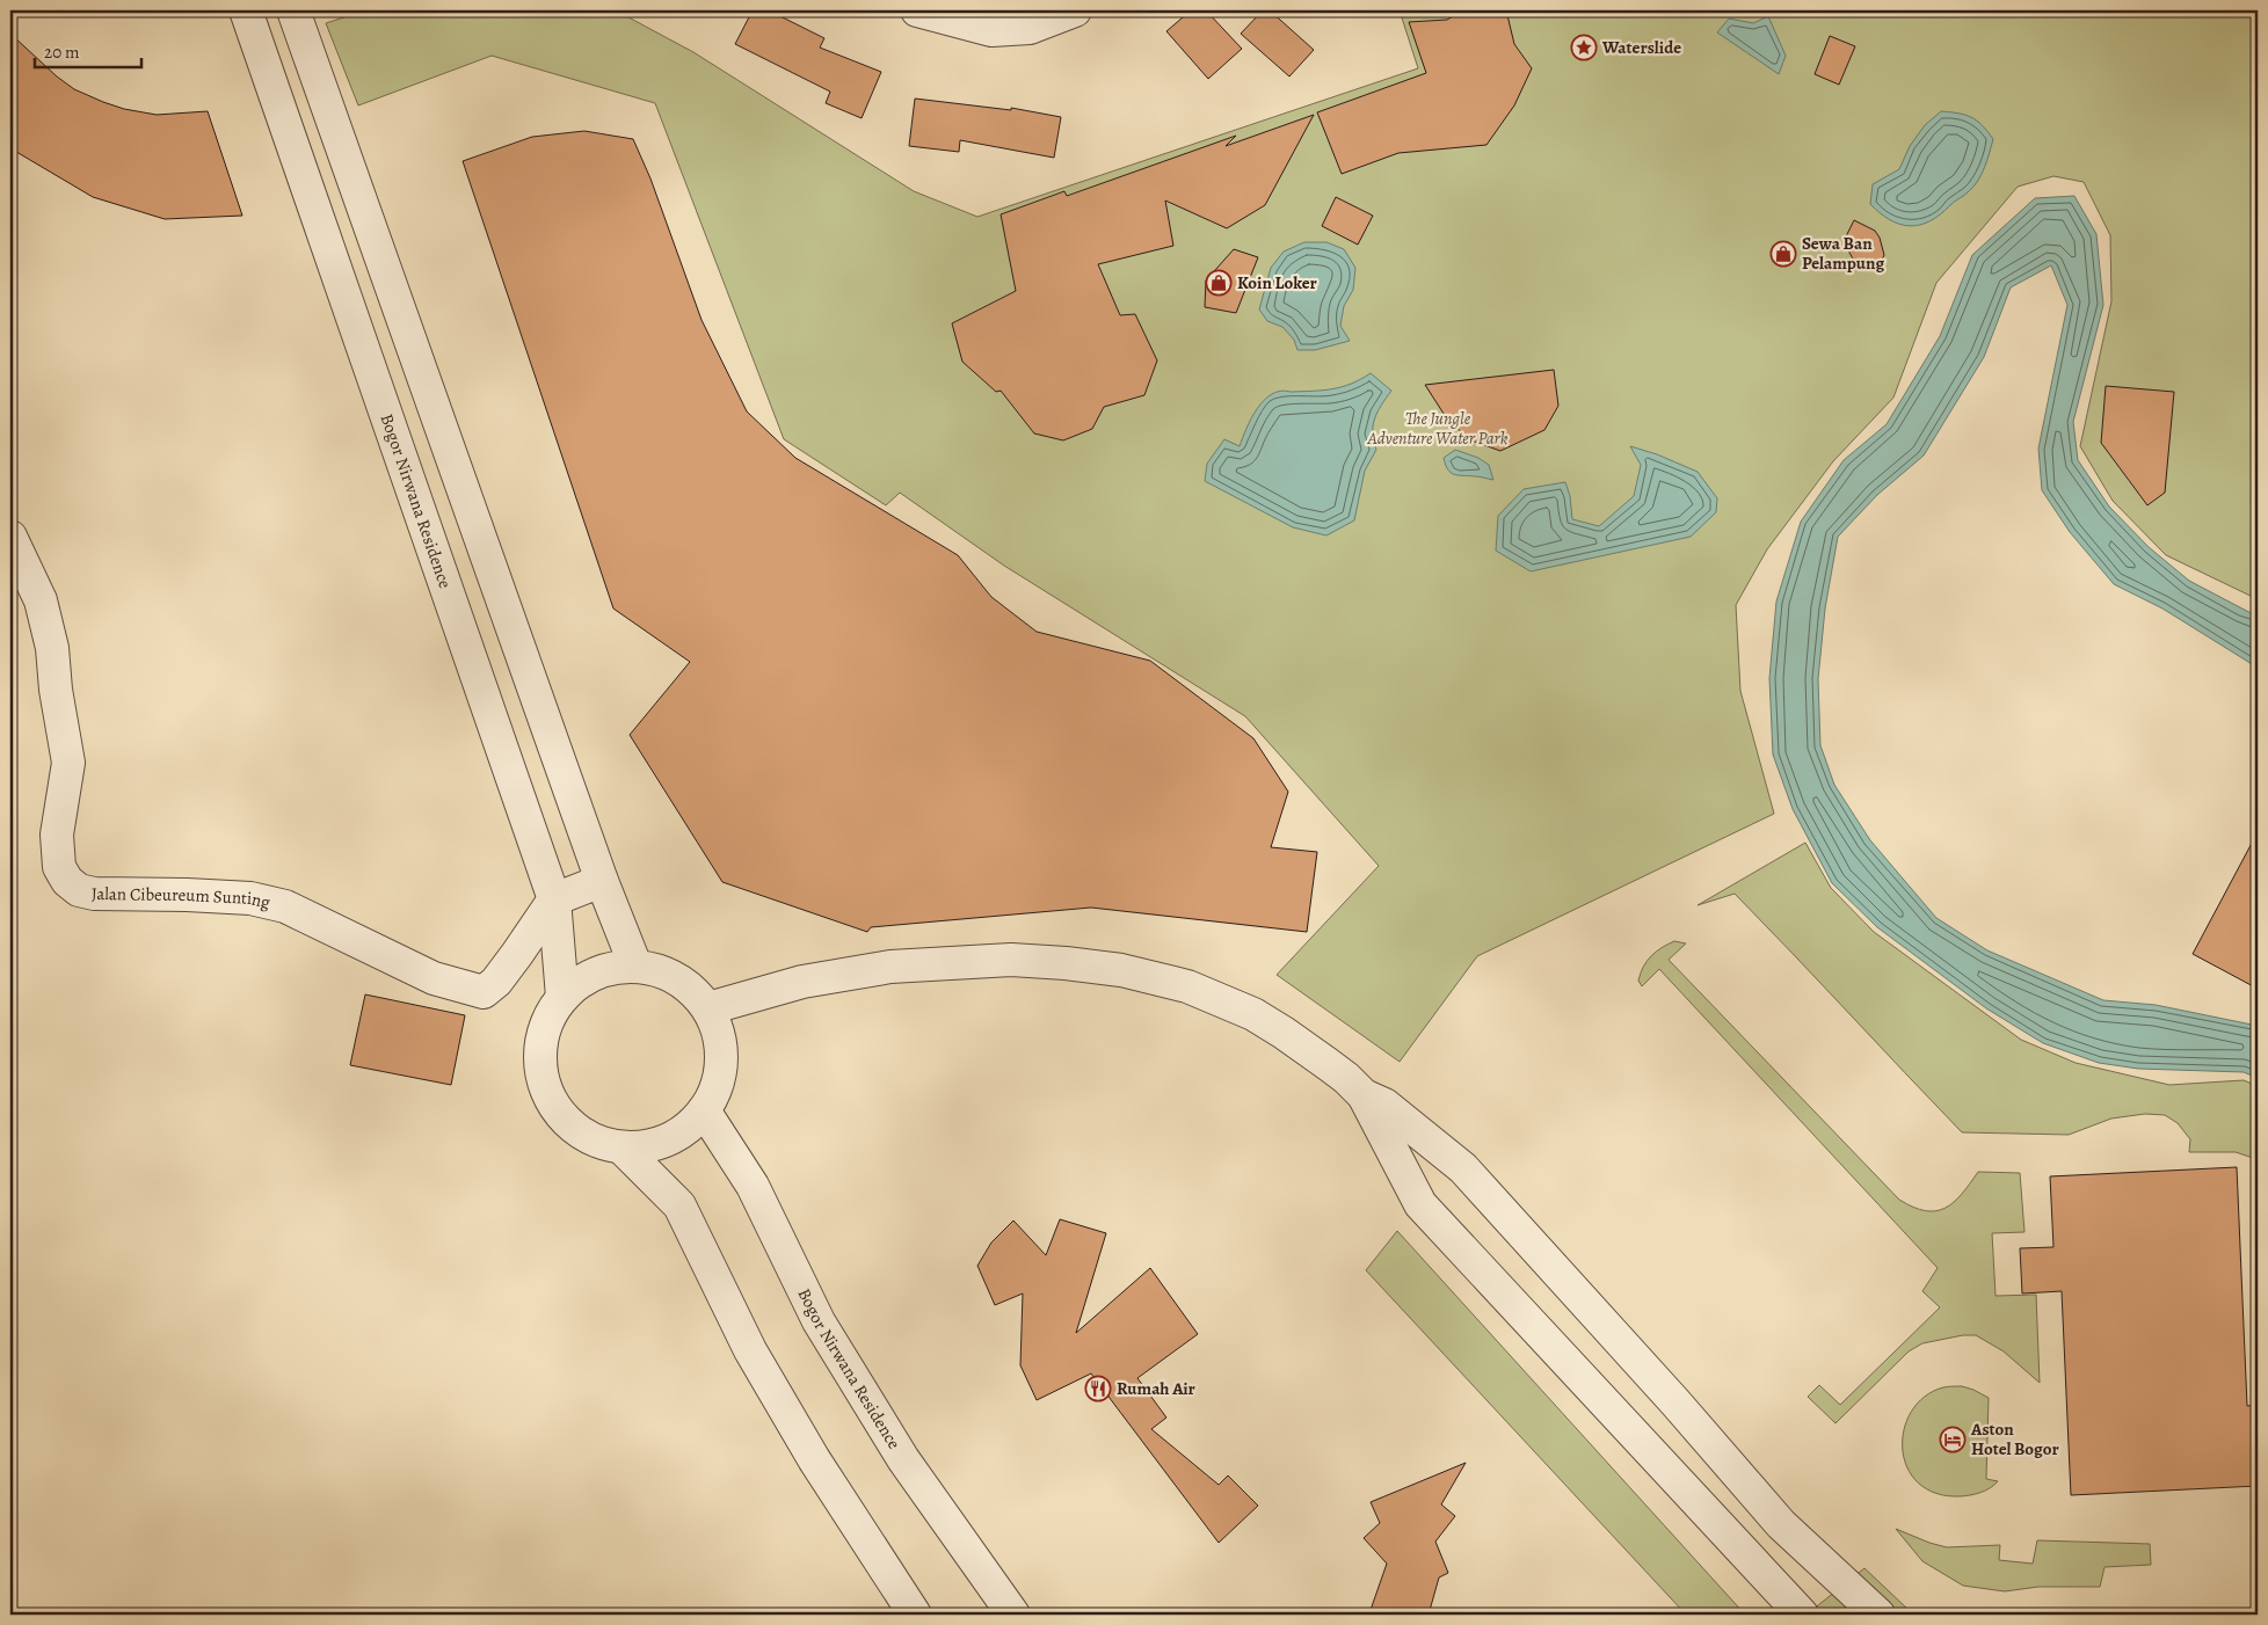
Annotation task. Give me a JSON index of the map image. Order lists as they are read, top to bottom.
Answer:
{
  "streets": {
    "street": ["Bogor Nirwana Residence", "Jalan Cibeureum Sunting"]
  },
  "crossings": [
    ["Bogor Nirwana Residence", "Jalan Cibeureum Sunting"]
  ],
  "parks": ["The Jungle Adventure Water Park"],
  "places": {
    "place": ["Waterslide"],
    "shop": ["Sewa Ban Pelampung", "Koin Loker"],
    "restaurant": ["Rumah Air"],
    "hotel": ["Aston Hotel Bogor"]
  },
  "scale_bar": "20 m"
}
